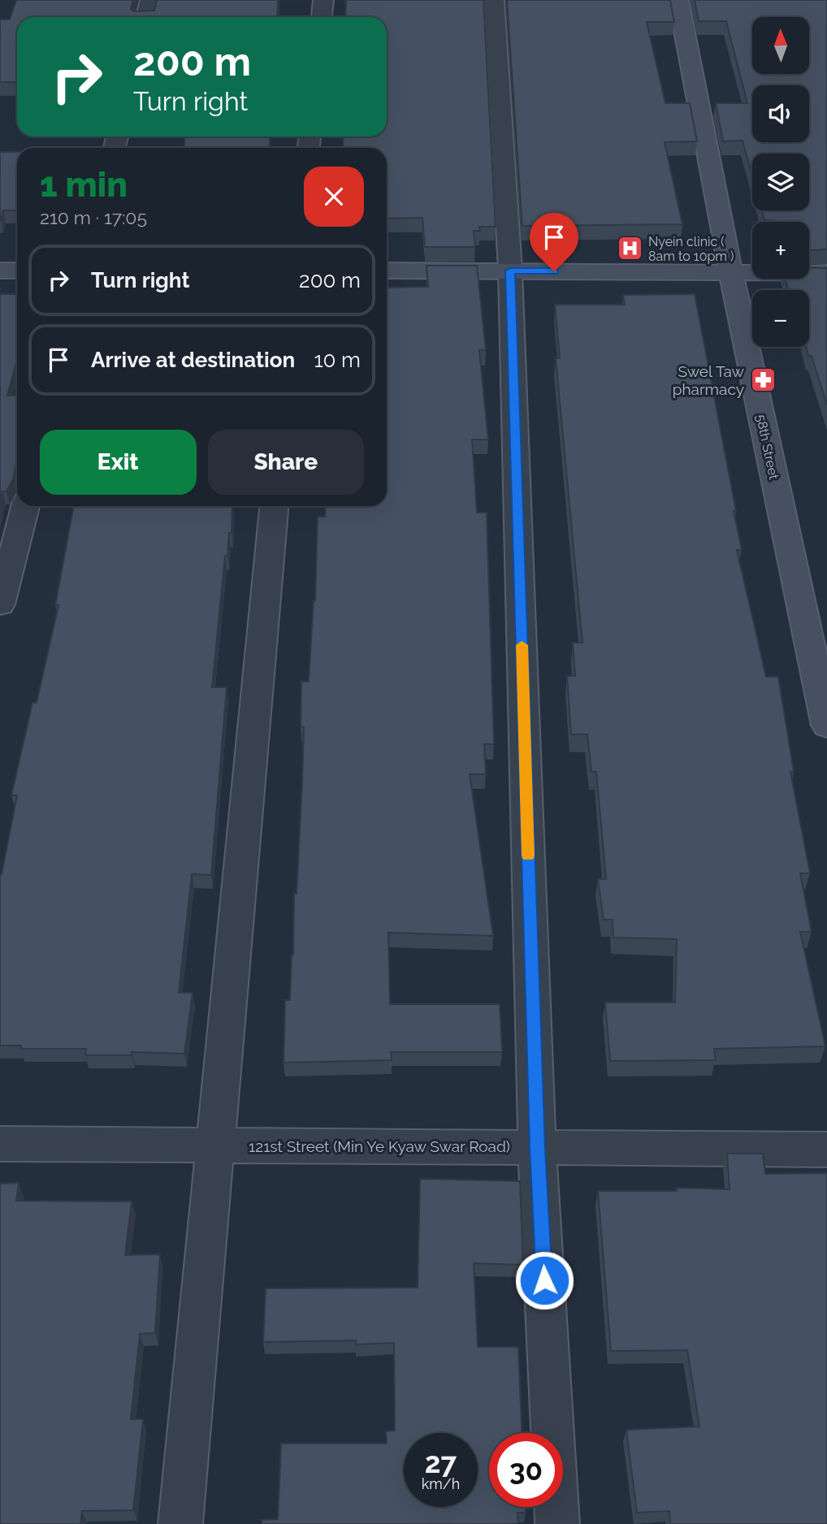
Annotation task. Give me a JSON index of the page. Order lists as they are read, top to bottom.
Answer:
{
  "streets": {
    "main road": ["58th Street"],
    "street": ["121st Street (Min Ye Kyaw Swar Road)"]
  },
  "places": {
    "hospital": ["Nyein clinic ( 8am to 10pm )"],
    "pharmacy": ["Swel Taw pharmacy"]
  },
  "north": "top",
  "page": {
    "map_buttons": ["+", "−"],
    "turn": ["200 m", "Turn right"],
    "heading": ["1 min", "210 m · 17:05"],
    "list": [
      {
        "name": "Turn right",
        "value": "200 m"
      },
      {
        "name": "Arrive at destination",
        "value": "10 m"
      }
    ],
    "buttons": ["Exit", "Share"],
    "speed": "27 km/h",
    "limit": "30"
  }
}
